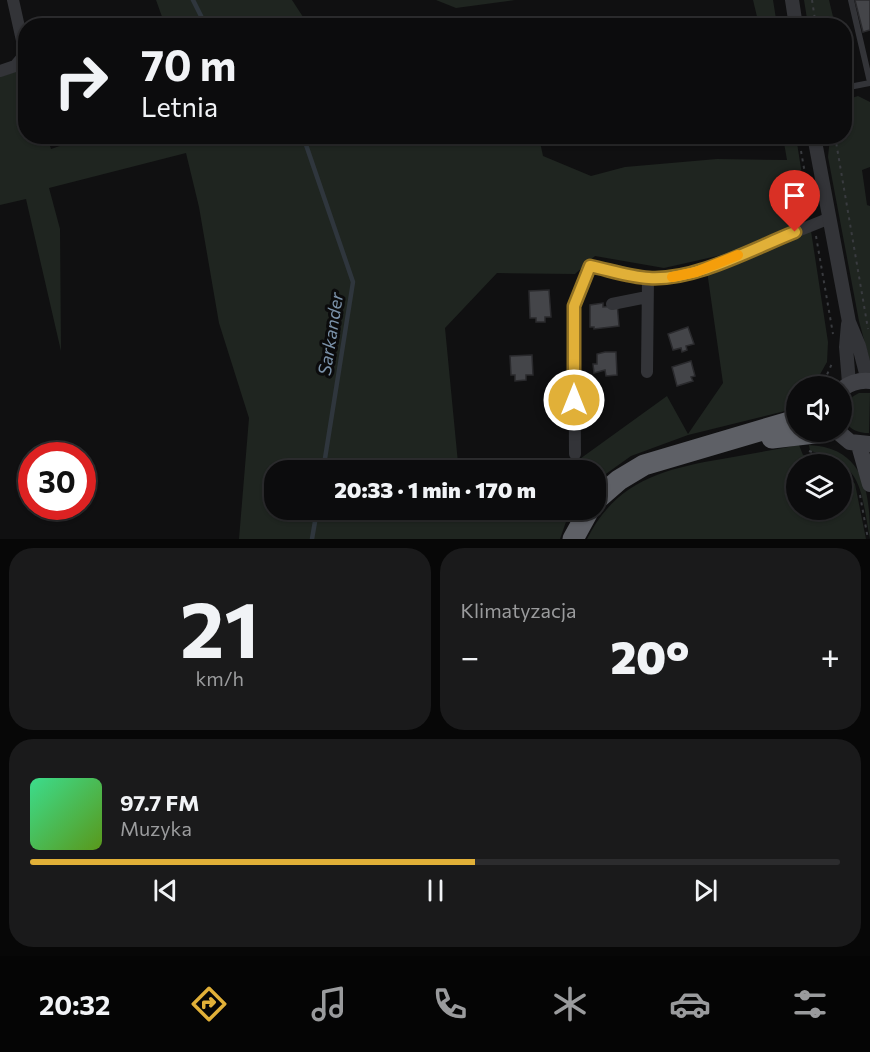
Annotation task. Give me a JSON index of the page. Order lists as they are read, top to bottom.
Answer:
{
  "water": ["Sarkander"],
  "page": {
    "turn": ["70 m", "Letnia"],
    "limit": "30",
    "trip": "20:33 · 1 min · 170 m",
    "tile": [
      ["21", "km/h"],
      "Klimatyzacja"
    ],
    "heat": ["−", "20°", "+"],
    "song": ["97.7 FM", "Muzyka"],
    "tabs": "20:32"
  }
}
